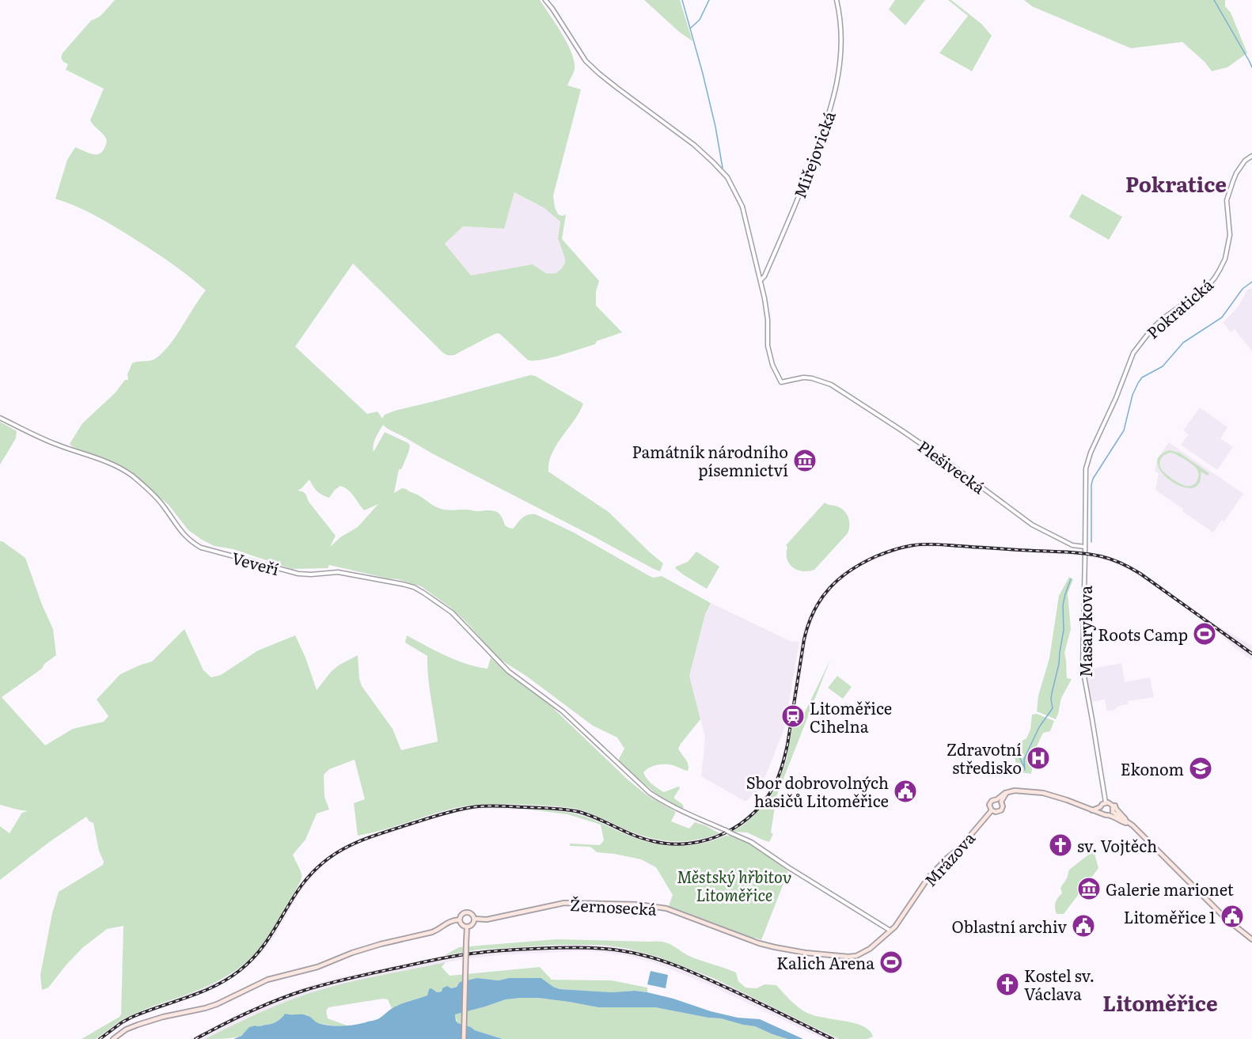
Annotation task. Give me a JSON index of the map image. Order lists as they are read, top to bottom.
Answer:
{
  "streets": {
    "main road": ["Mrázova", "Žernosecká"],
    "street": [
      "Miřejovická",
      "Pokratická",
      "Plešivecká",
      "Veveří",
      "Masarykova"
    ]
  },
  "crossings": [
    ["Miřejovická", "Plešivecká"],
    ["Pokratická", "Masarykova"],
    ["Plešivecká", "Masarykova"],
    ["Veveří", "Mrázova"],
    ["Mrázova", "Žernosecká"]
  ],
  "districts": ["Pokratice", "Litoměřice"],
  "parks": ["Městský hřbitov Litoměřice"],
  "places": {
    "museum": ["Památník národního písemnictví", "Galerie marionet"],
    "sports": ["Roots Camp", "Kalich Arena"],
    "station": ["Litoměřice Cihelna"],
    "hospital": ["Zdravotní středisko"],
    "school or university": ["Ekonom"],
    "public building": ["Sbor dobrovolných hasičů Litoměřice", "Litoměřice 1", "Oblastní archiv"],
    "church": ["sv. Vojtěch", "Kostel sv. Václava"]
  }
}
